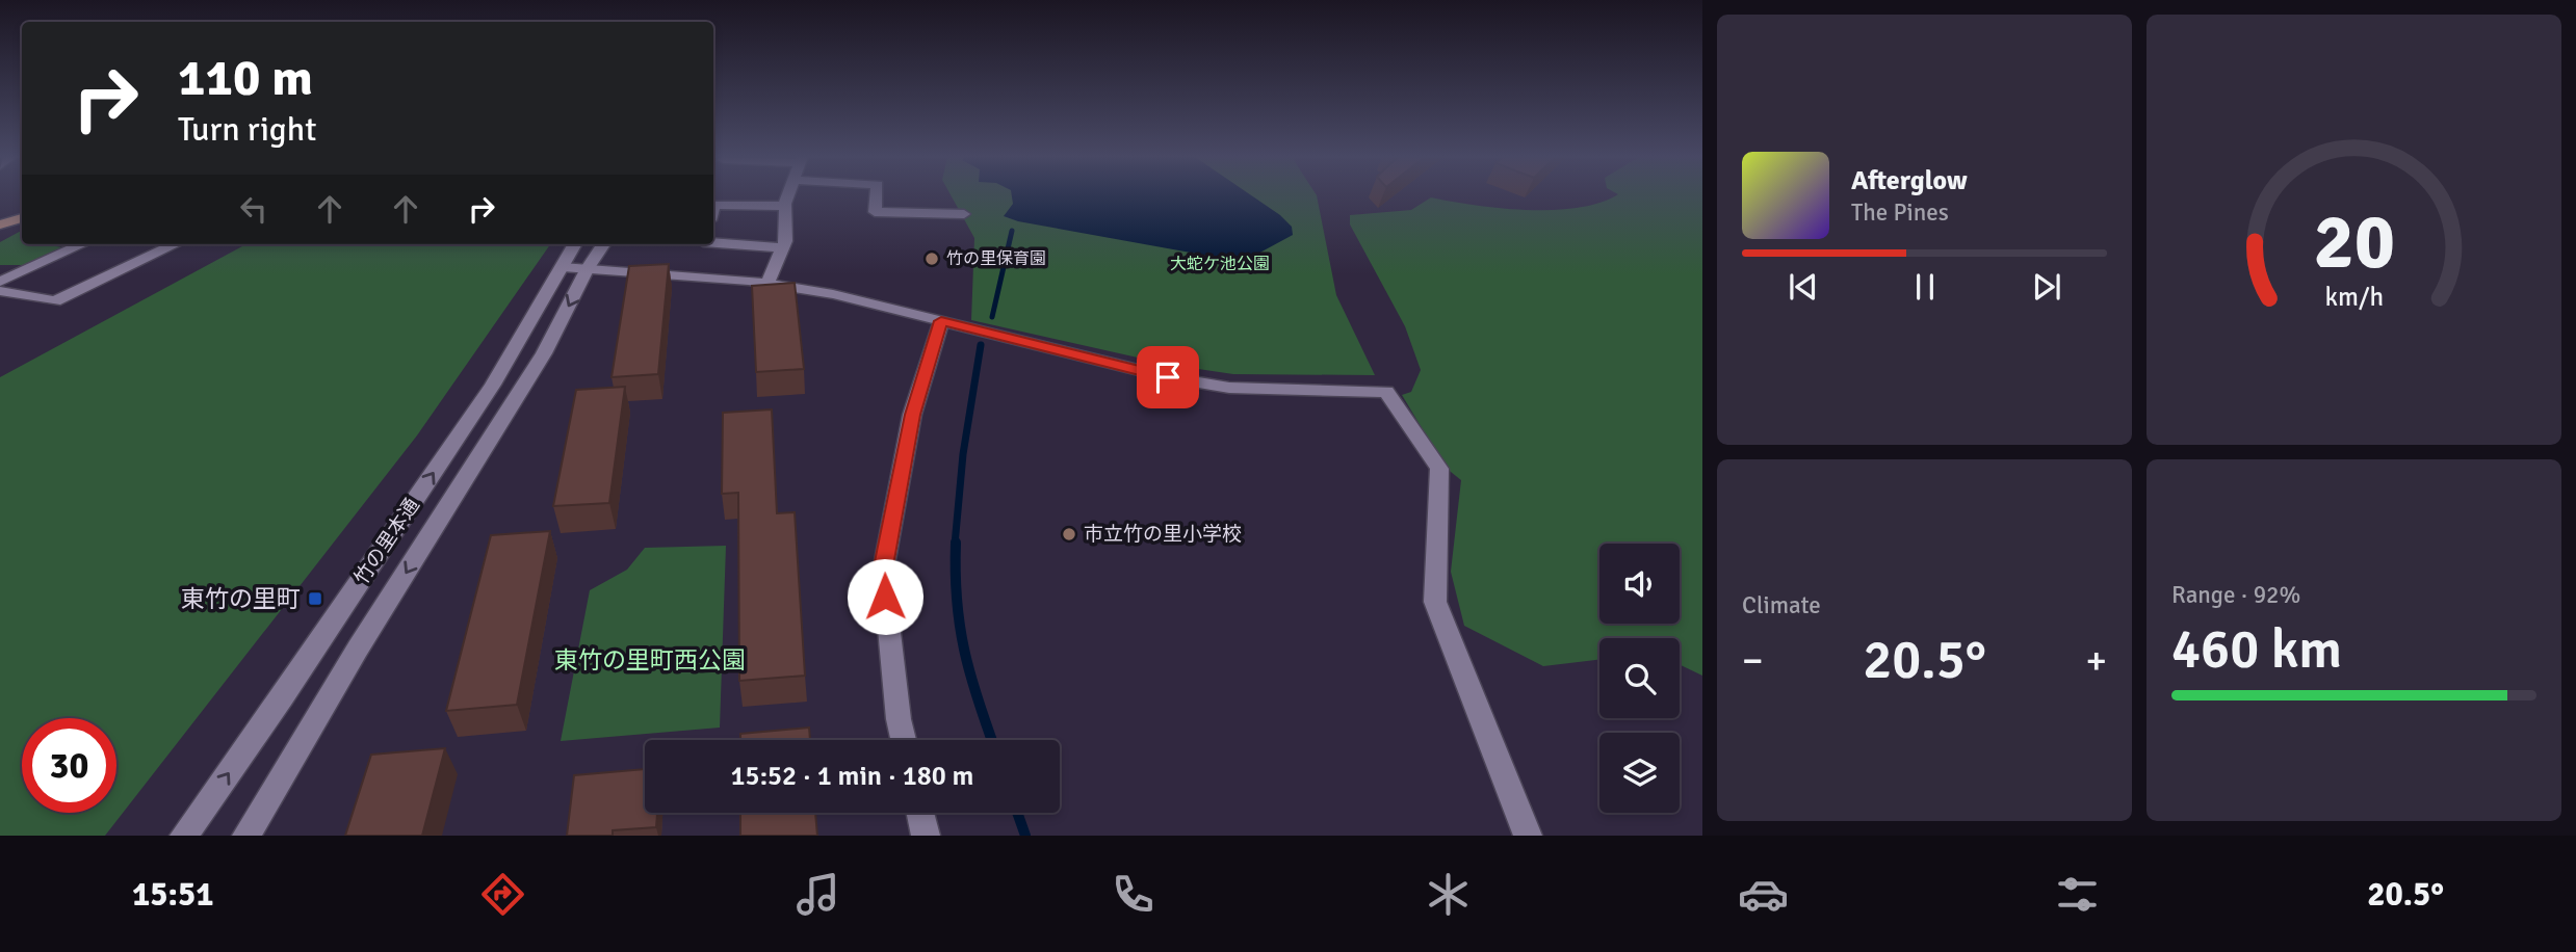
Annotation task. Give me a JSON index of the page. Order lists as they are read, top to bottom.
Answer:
{
  "streets": {
    "street": ["竹の里本通"]
  },
  "parks": ["大蛇ケ池公園", "東竹の里町西公園"],
  "places": {
    "other": ["竹の里保育園", "市立竹の里小学校"],
    "transit": ["東竹の里町"]
  },
  "page": {
    "turn": ["110 m", "Turn right"],
    "song": ["Afterglow", "The Pines"],
    "tile": [
      "Climate",
      ["Range · 92%", "460 km"]
    ],
    "heat": ["−", "20.5°", "+"],
    "limit": "30",
    "trip": "15:52 · 1 min · 180 m",
    "tabs": ["15:51", "20.5°"],
    "gauge": ["20", "km/h"]
  }
}
